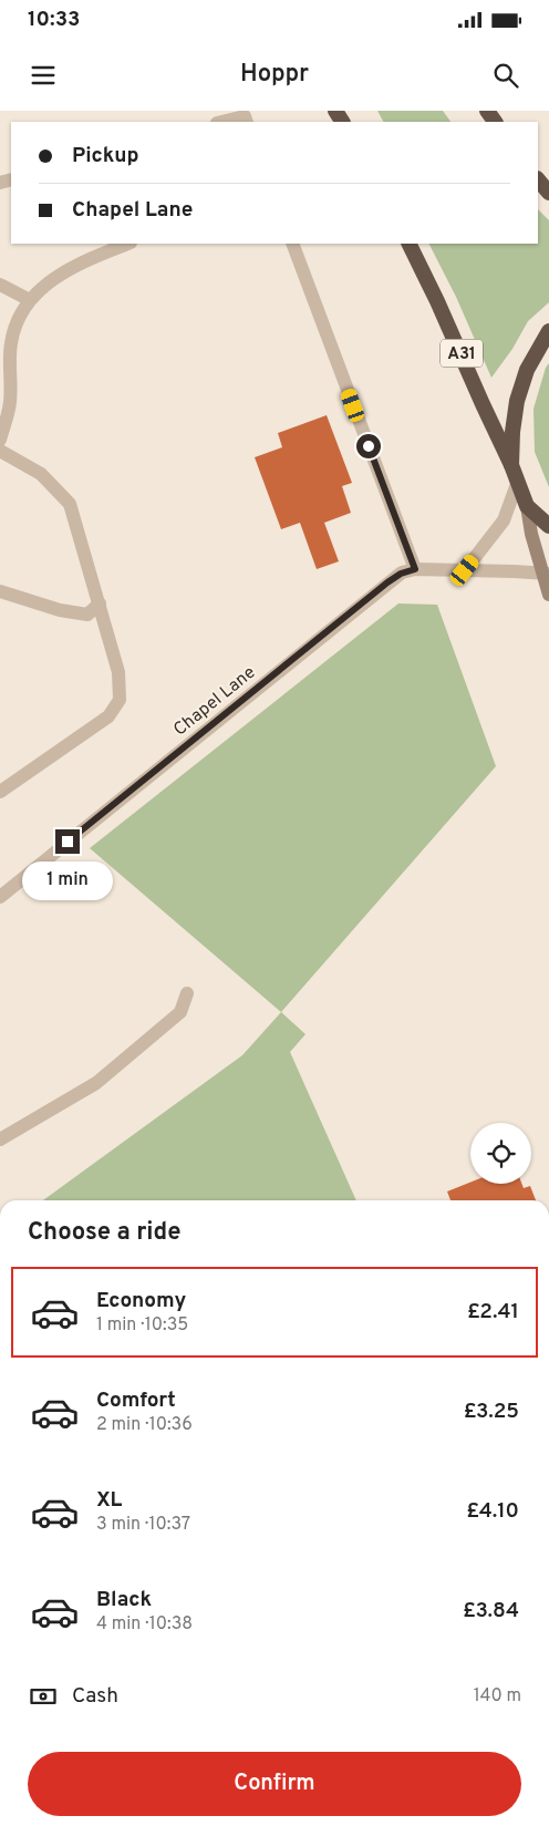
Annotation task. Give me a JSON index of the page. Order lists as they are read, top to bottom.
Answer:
{
  "streets": {
    "highway": ["A31"],
    "street": ["Chapel Lane"]
  },
  "page": {
    "status": "10:33",
    "header": "Hoppr",
    "banner": ["Pickup", "Chapel Lane"],
    "bubble": "1 min",
    "heading": "Choose a ride",
    "list": [
      {
        "name": "Economy",
        "note": "1 min · 10:35",
        "value": "£2.41"
      },
      {
        "name": "Comfort",
        "note": "2 min · 10:36",
        "value": "£3.25"
      },
      {
        "name": "XL",
        "note": "3 min · 10:37",
        "value": "£4.10"
      },
      {
        "name": "Black",
        "note": "4 min · 10:38",
        "value": "£3.84"
      }
    ],
    "pay": ["Cash", "140 m"],
    "buttons": "Confirm"
  }
}
